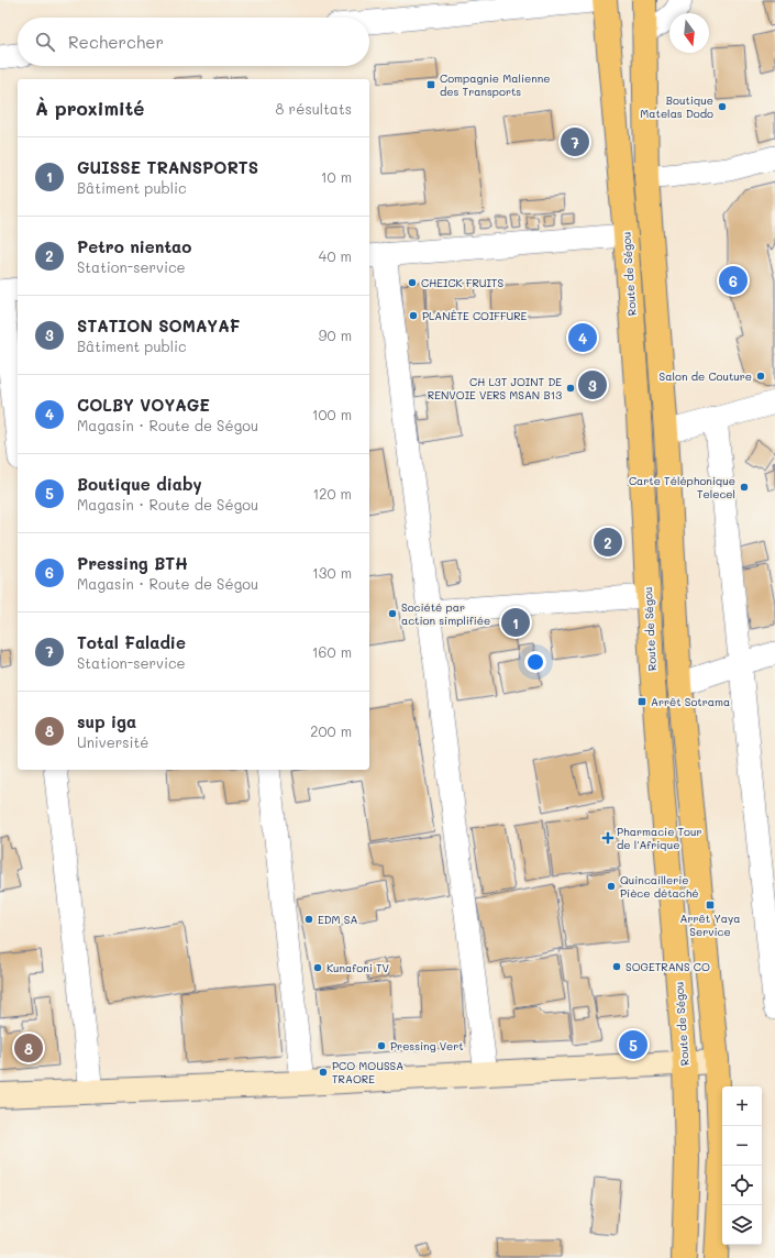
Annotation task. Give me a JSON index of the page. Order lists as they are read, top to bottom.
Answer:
{
  "streets": {
    "highway": ["Route de Ségou"]
  },
  "places": {
    "transit": ["Compagnie Malienne des Transports", "Arrêt Sotrama", "Arrêt Yaya Service"],
    "other": [
      "Boutique Matelas Dodo",
      "CHEICK FRUITS",
      "PLANÈTE COIFFURE",
      "Salon de Couture",
      "CH L3T JOINT DE RENVOIE VERS MSAN B13",
      "Carte Téléphonique Telecel",
      "Société par action simplifiée",
      "Quincaillerie Pièce détaché",
      "EDM SA",
      "SOGETRANS CO",
      "Kunafoni TV",
      "Pressing Vert",
      "PCO MOUSSA TRAORE"
    ],
    "health": ["Pharmacie Tour de l'Afrique"]
  },
  "north": "bottom",
  "page": {
    "search": "Rechercher",
    "heading": ["À proximité", "8 résultats"],
    "pins": [
      "7",
      "6",
      "4",
      "3",
      "2",
      "1",
      "5",
      "8"
    ],
    "list": [
      {
        "mark": "1",
        "name": "GUISSE TRANSPORTS",
        "note": "Bâtiment public",
        "value": "10 m"
      },
      {
        "mark": "2",
        "name": "Petro nientao",
        "note": "Station-service",
        "value": "40 m"
      },
      {
        "mark": "3",
        "name": "STATION SOMAYAF",
        "note": "Bâtiment public",
        "value": "90 m"
      },
      {
        "mark": "4",
        "name": "COLBY VOYAGE",
        "note": "Magasin · Route de Ségou",
        "value": "100 m"
      },
      {
        "mark": "5",
        "name": "Boutique diaby",
        "note": "Magasin · Route de Ségou",
        "value": "120 m"
      },
      {
        "mark": "6",
        "name": "Pressing BTH",
        "note": "Magasin · Route de Ségou",
        "value": "130 m"
      },
      {
        "mark": "7",
        "name": "Total Faladie",
        "note": "Station-service",
        "value": "160 m"
      },
      {
        "mark": "8",
        "name": "sup iga",
        "note": "Université",
        "value": "200 m"
      }
    ],
    "map_buttons": ["+", "−"]
  }
}
